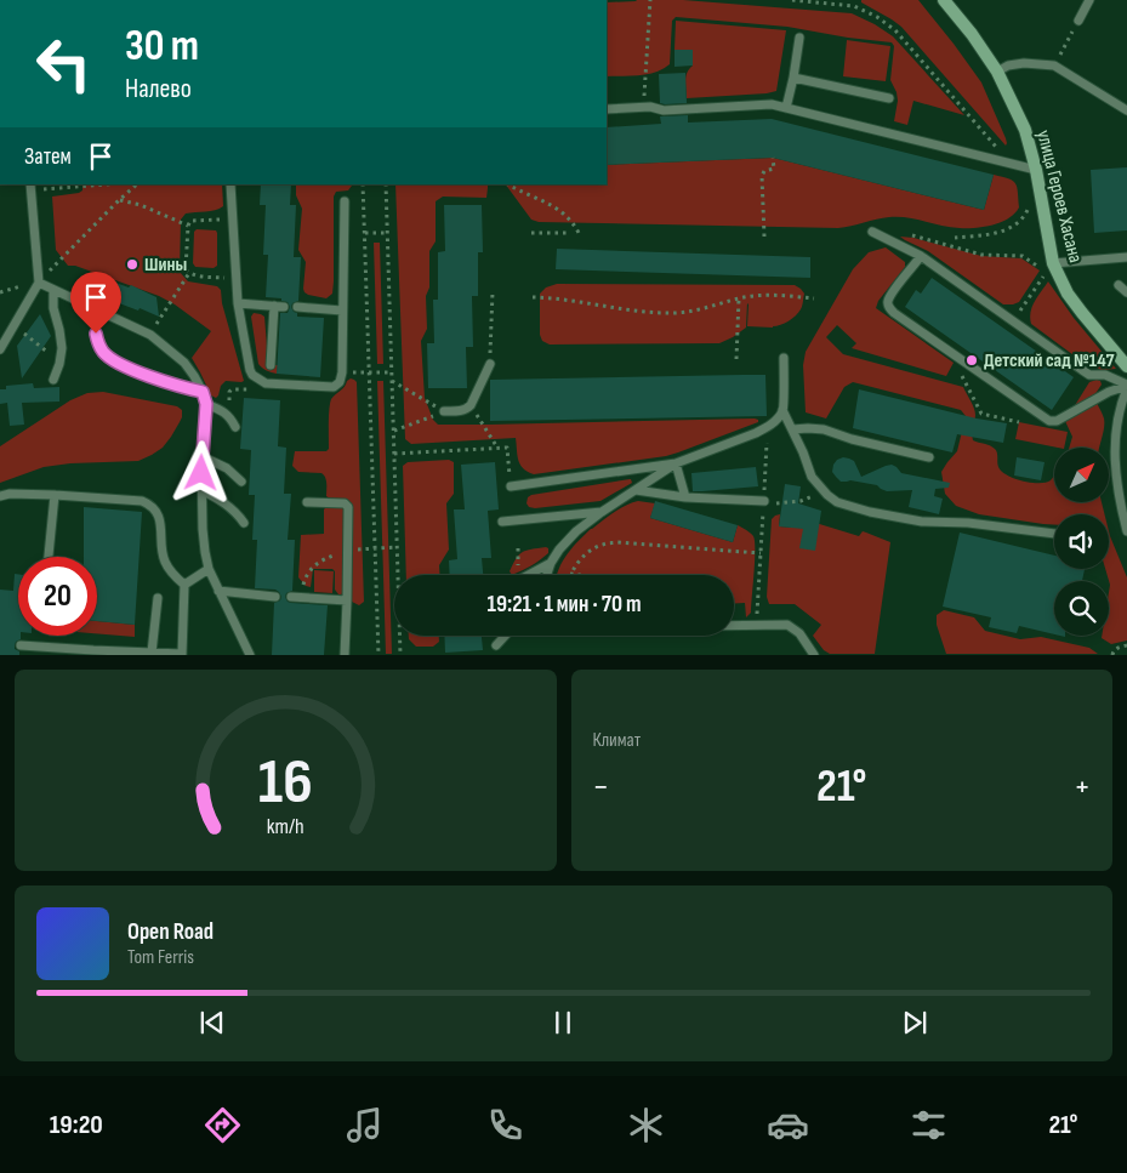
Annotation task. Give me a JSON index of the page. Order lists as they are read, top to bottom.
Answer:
{
  "streets": {
    "main road": ["улица Героев Хасана"]
  },
  "places": ["Шины", "Детский сад №147"],
  "north": "top right",
  "page": {
    "turn": ["30 m", "Налево"],
    "then": "Затем",
    "limit": "20",
    "trip": "19:21 · 1 мин · 70 m",
    "tile": "Климат",
    "heat": ["−", "21°", "+"],
    "song": ["Open Road", "Tom Ferris"],
    "tabs": ["19:20", "21°"],
    "gauge": ["16", "km/h"]
  }
}
